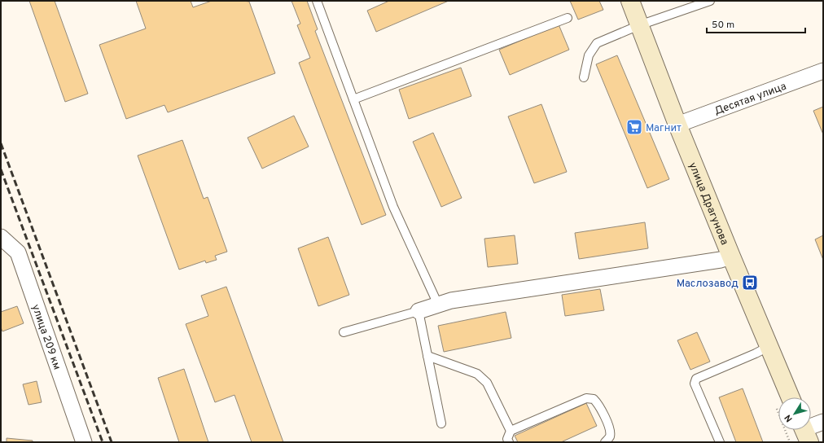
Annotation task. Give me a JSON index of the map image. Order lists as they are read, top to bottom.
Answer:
{
  "streets": {
    "main road": ["улица Драгунова"],
    "street": ["Десятая улица", "улица 209 км"]
  },
  "crossings": [
    ["Десятая улица", "улица Драгунова"]
  ],
  "places": {
    "supermarket": ["Магнит"],
    "bus stop": ["Маслозавод"]
  },
  "scale_bar": "50 m",
  "north": "bottom left"
}
